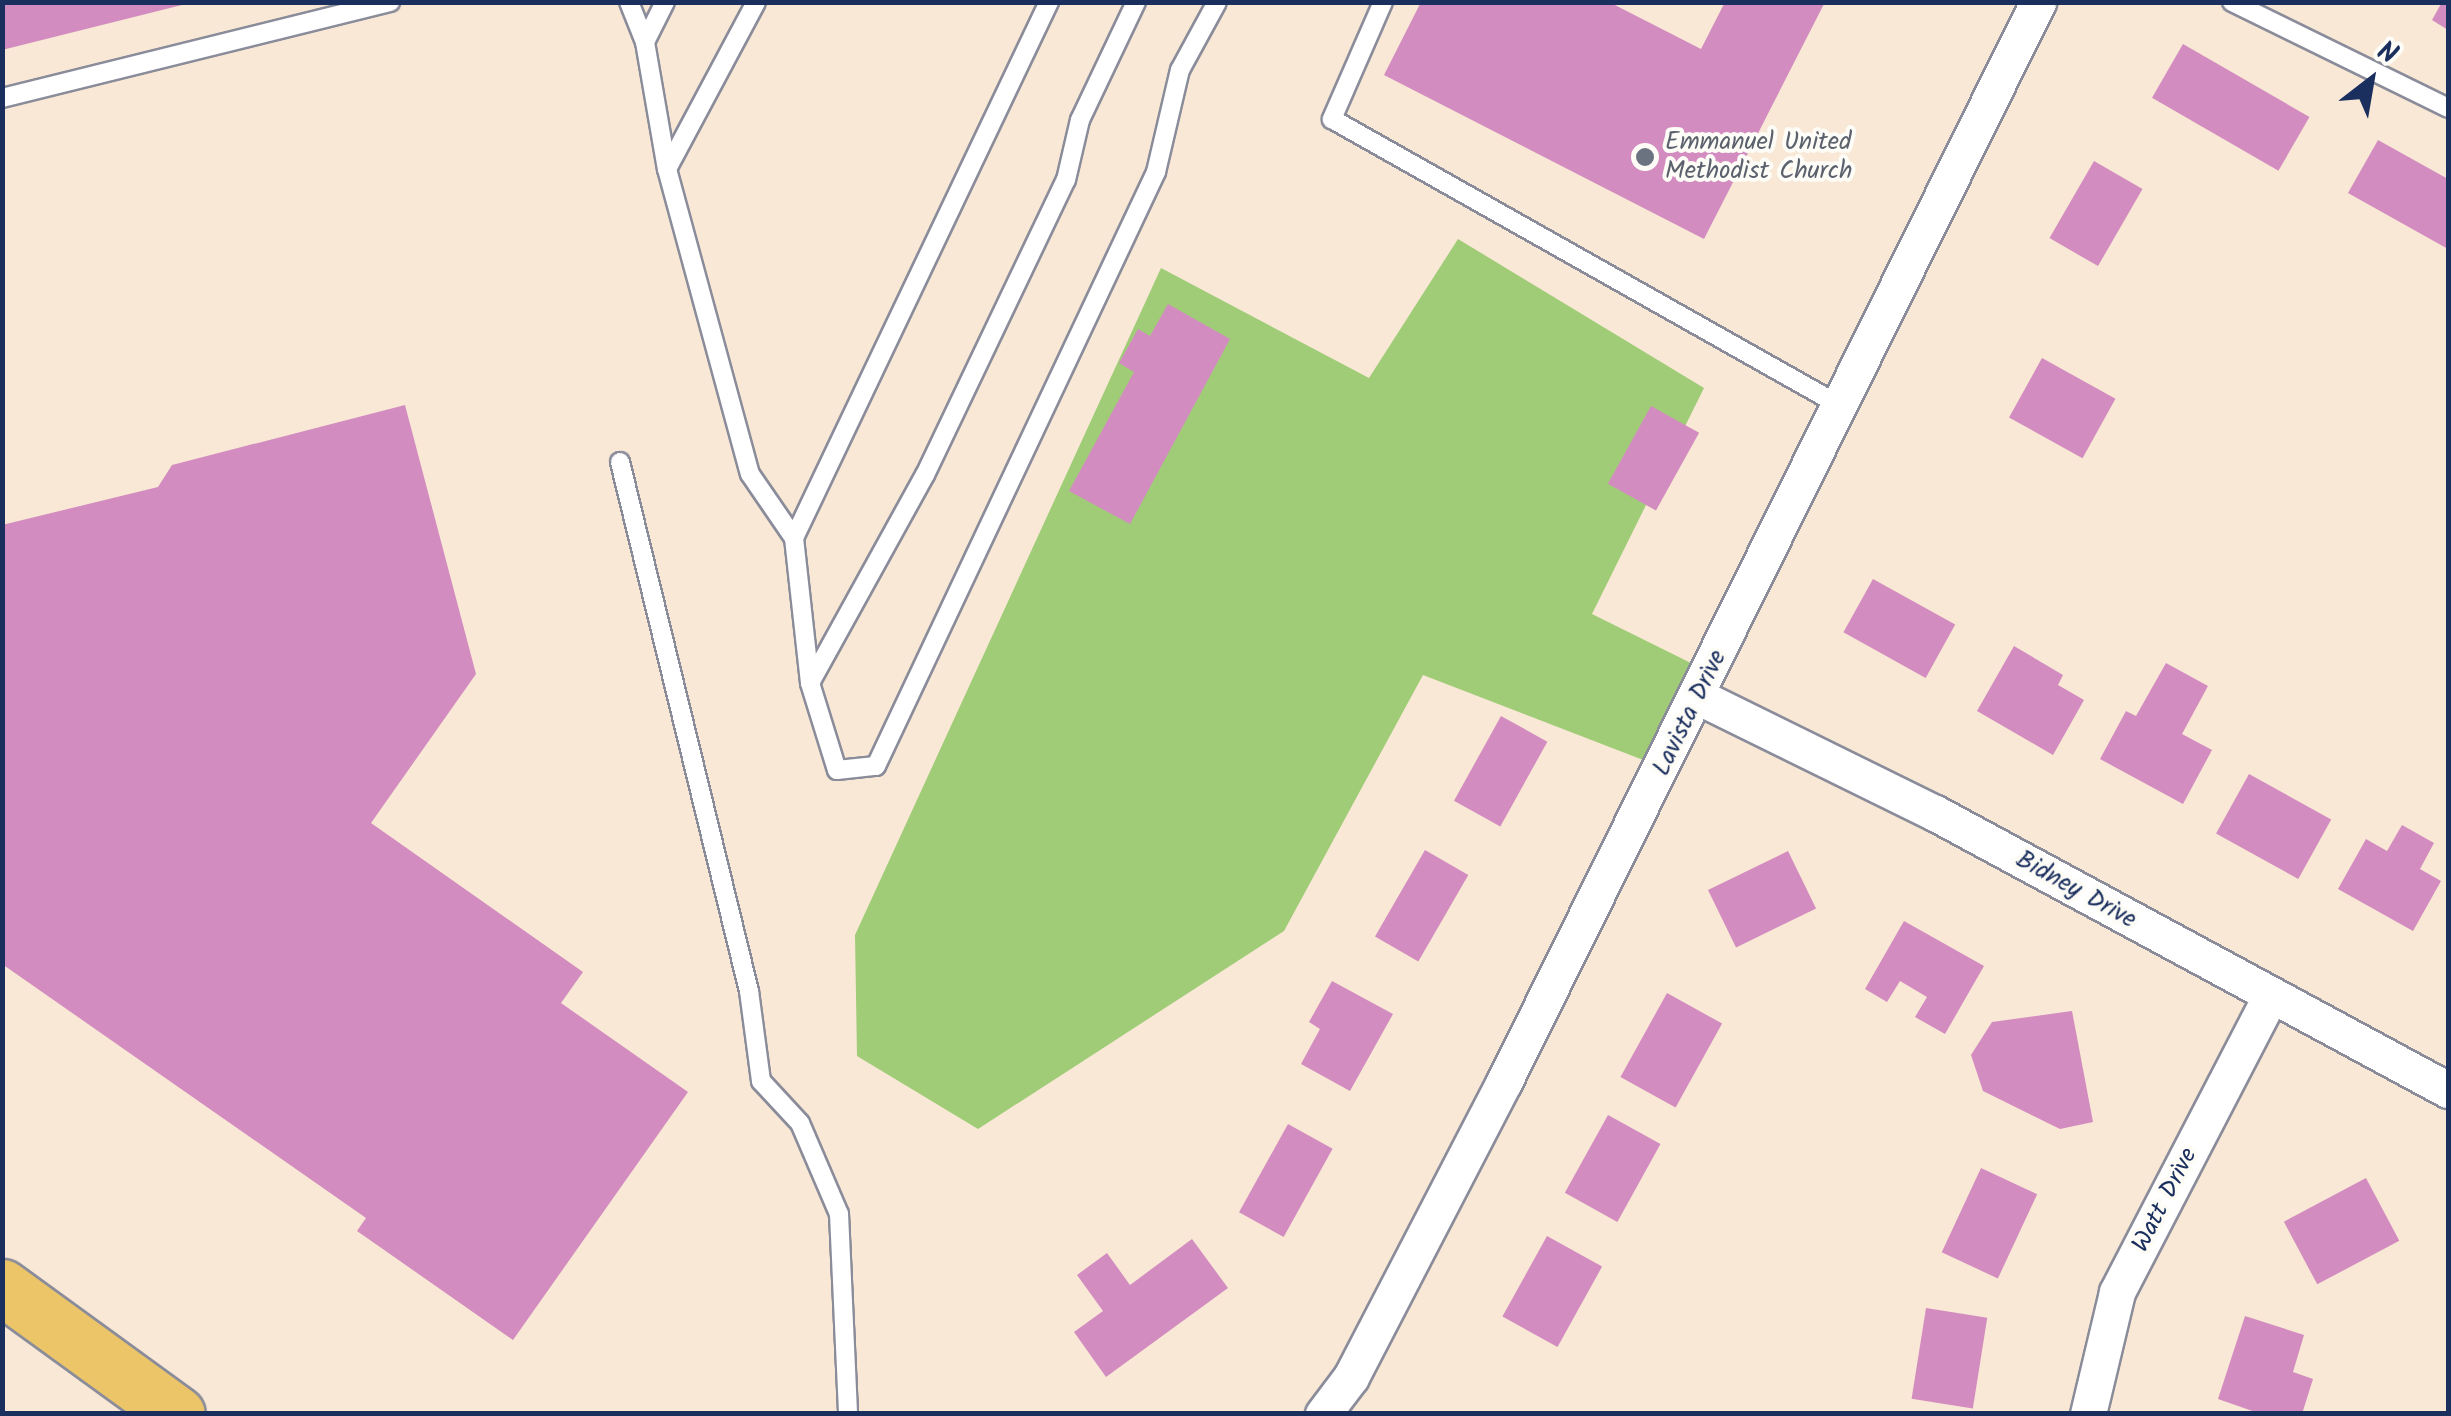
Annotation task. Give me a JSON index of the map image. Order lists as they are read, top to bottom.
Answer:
{
  "streets": {
    "street": ["Lavista Drive", "Bidney Drive", "Watt Drive"]
  },
  "crossings": [
    ["Lavista Drive", "Bidney Drive"],
    ["Bidney Drive", "Watt Drive"]
  ],
  "places": ["Emmanuel United Methodist Church"],
  "north": "top right"
}
